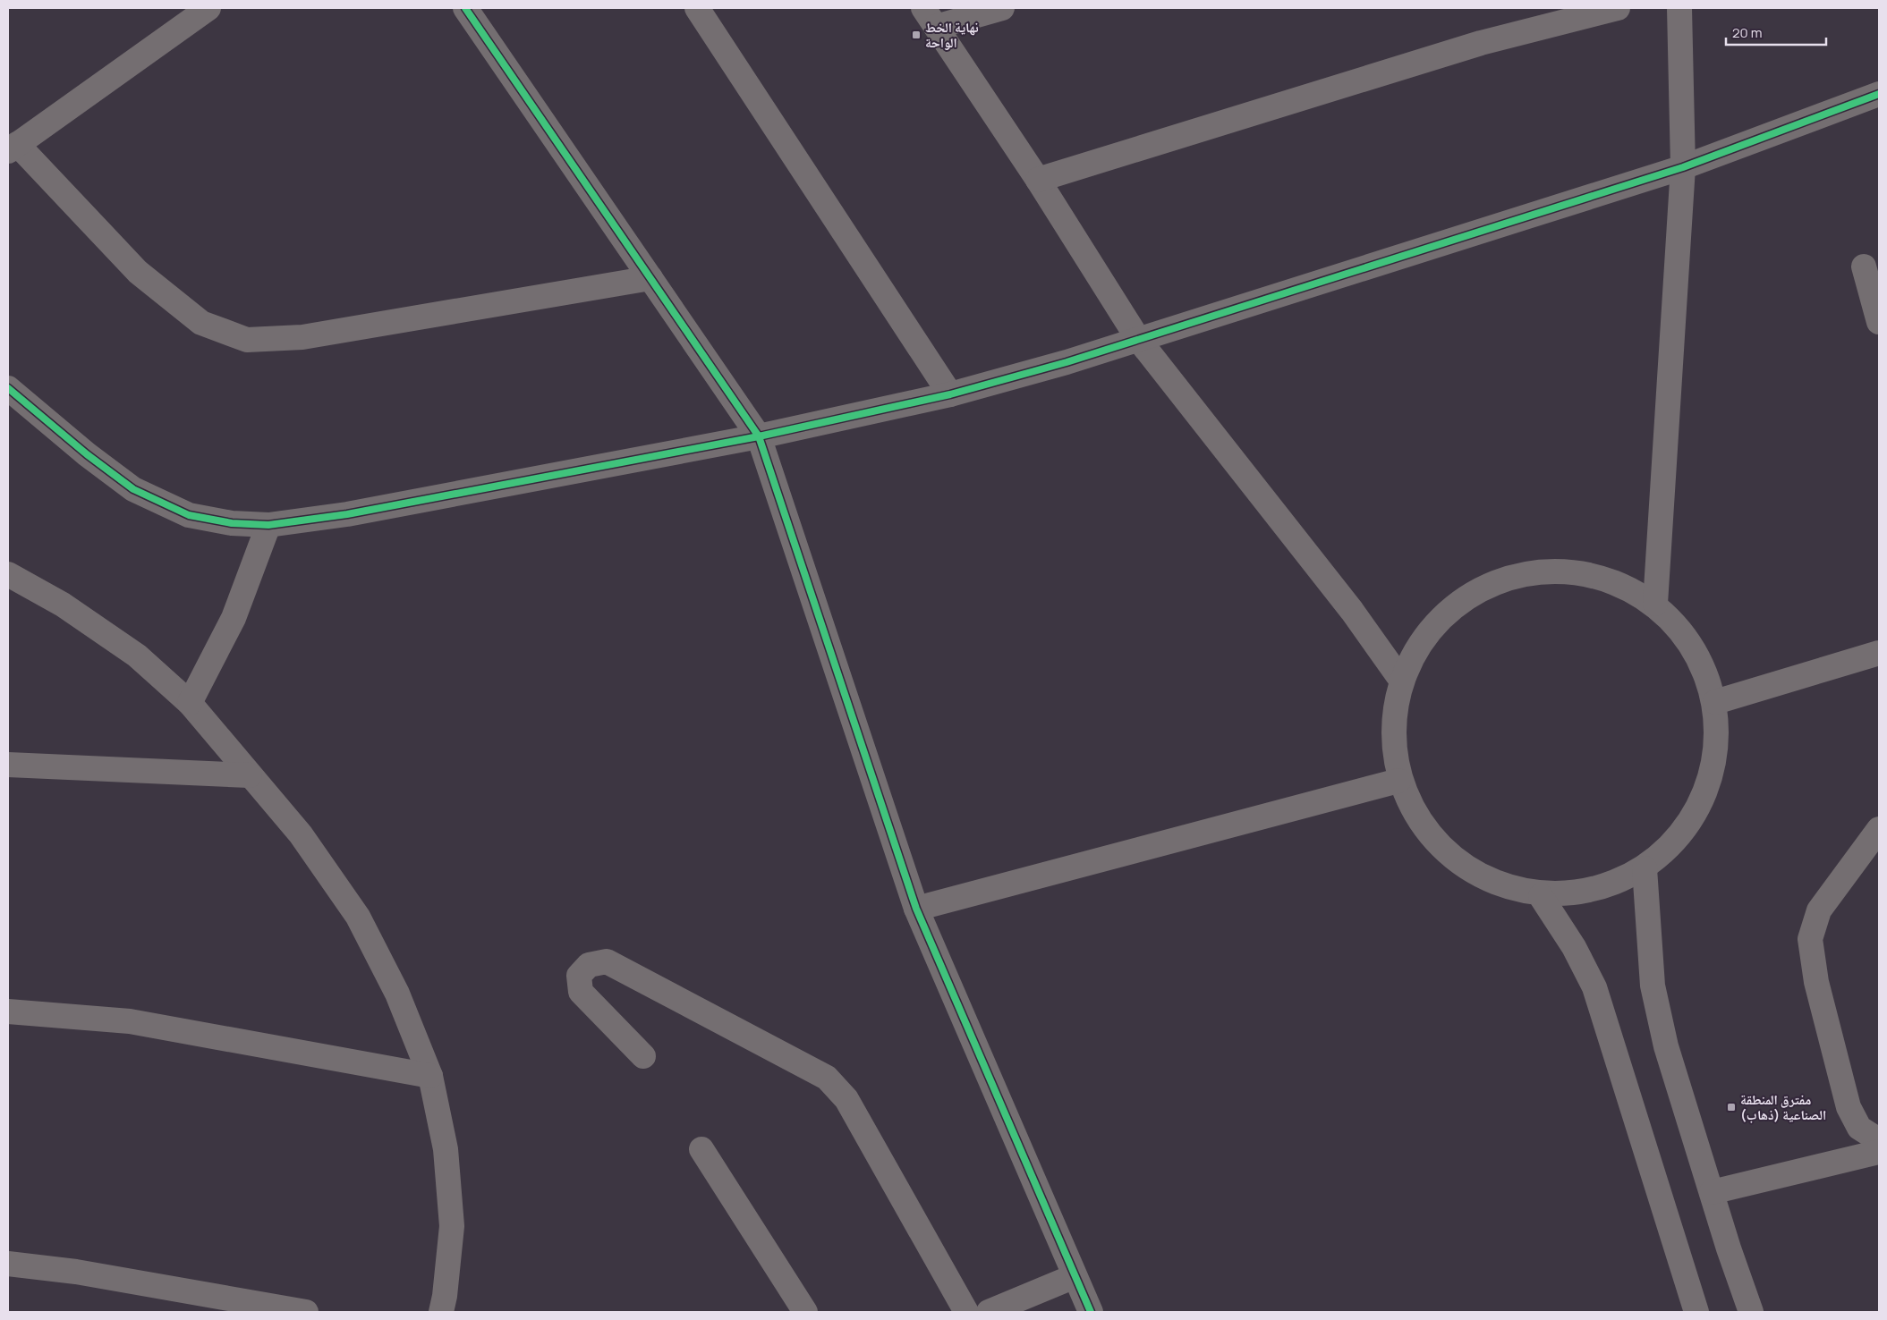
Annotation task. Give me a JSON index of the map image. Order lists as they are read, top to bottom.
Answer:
{
  "places": {
    "transit": ["نهاية الخط الواحة", "مفترق المنطقة الصناعية (ذهاب)"]
  },
  "scale_bar": "20 m"
}
